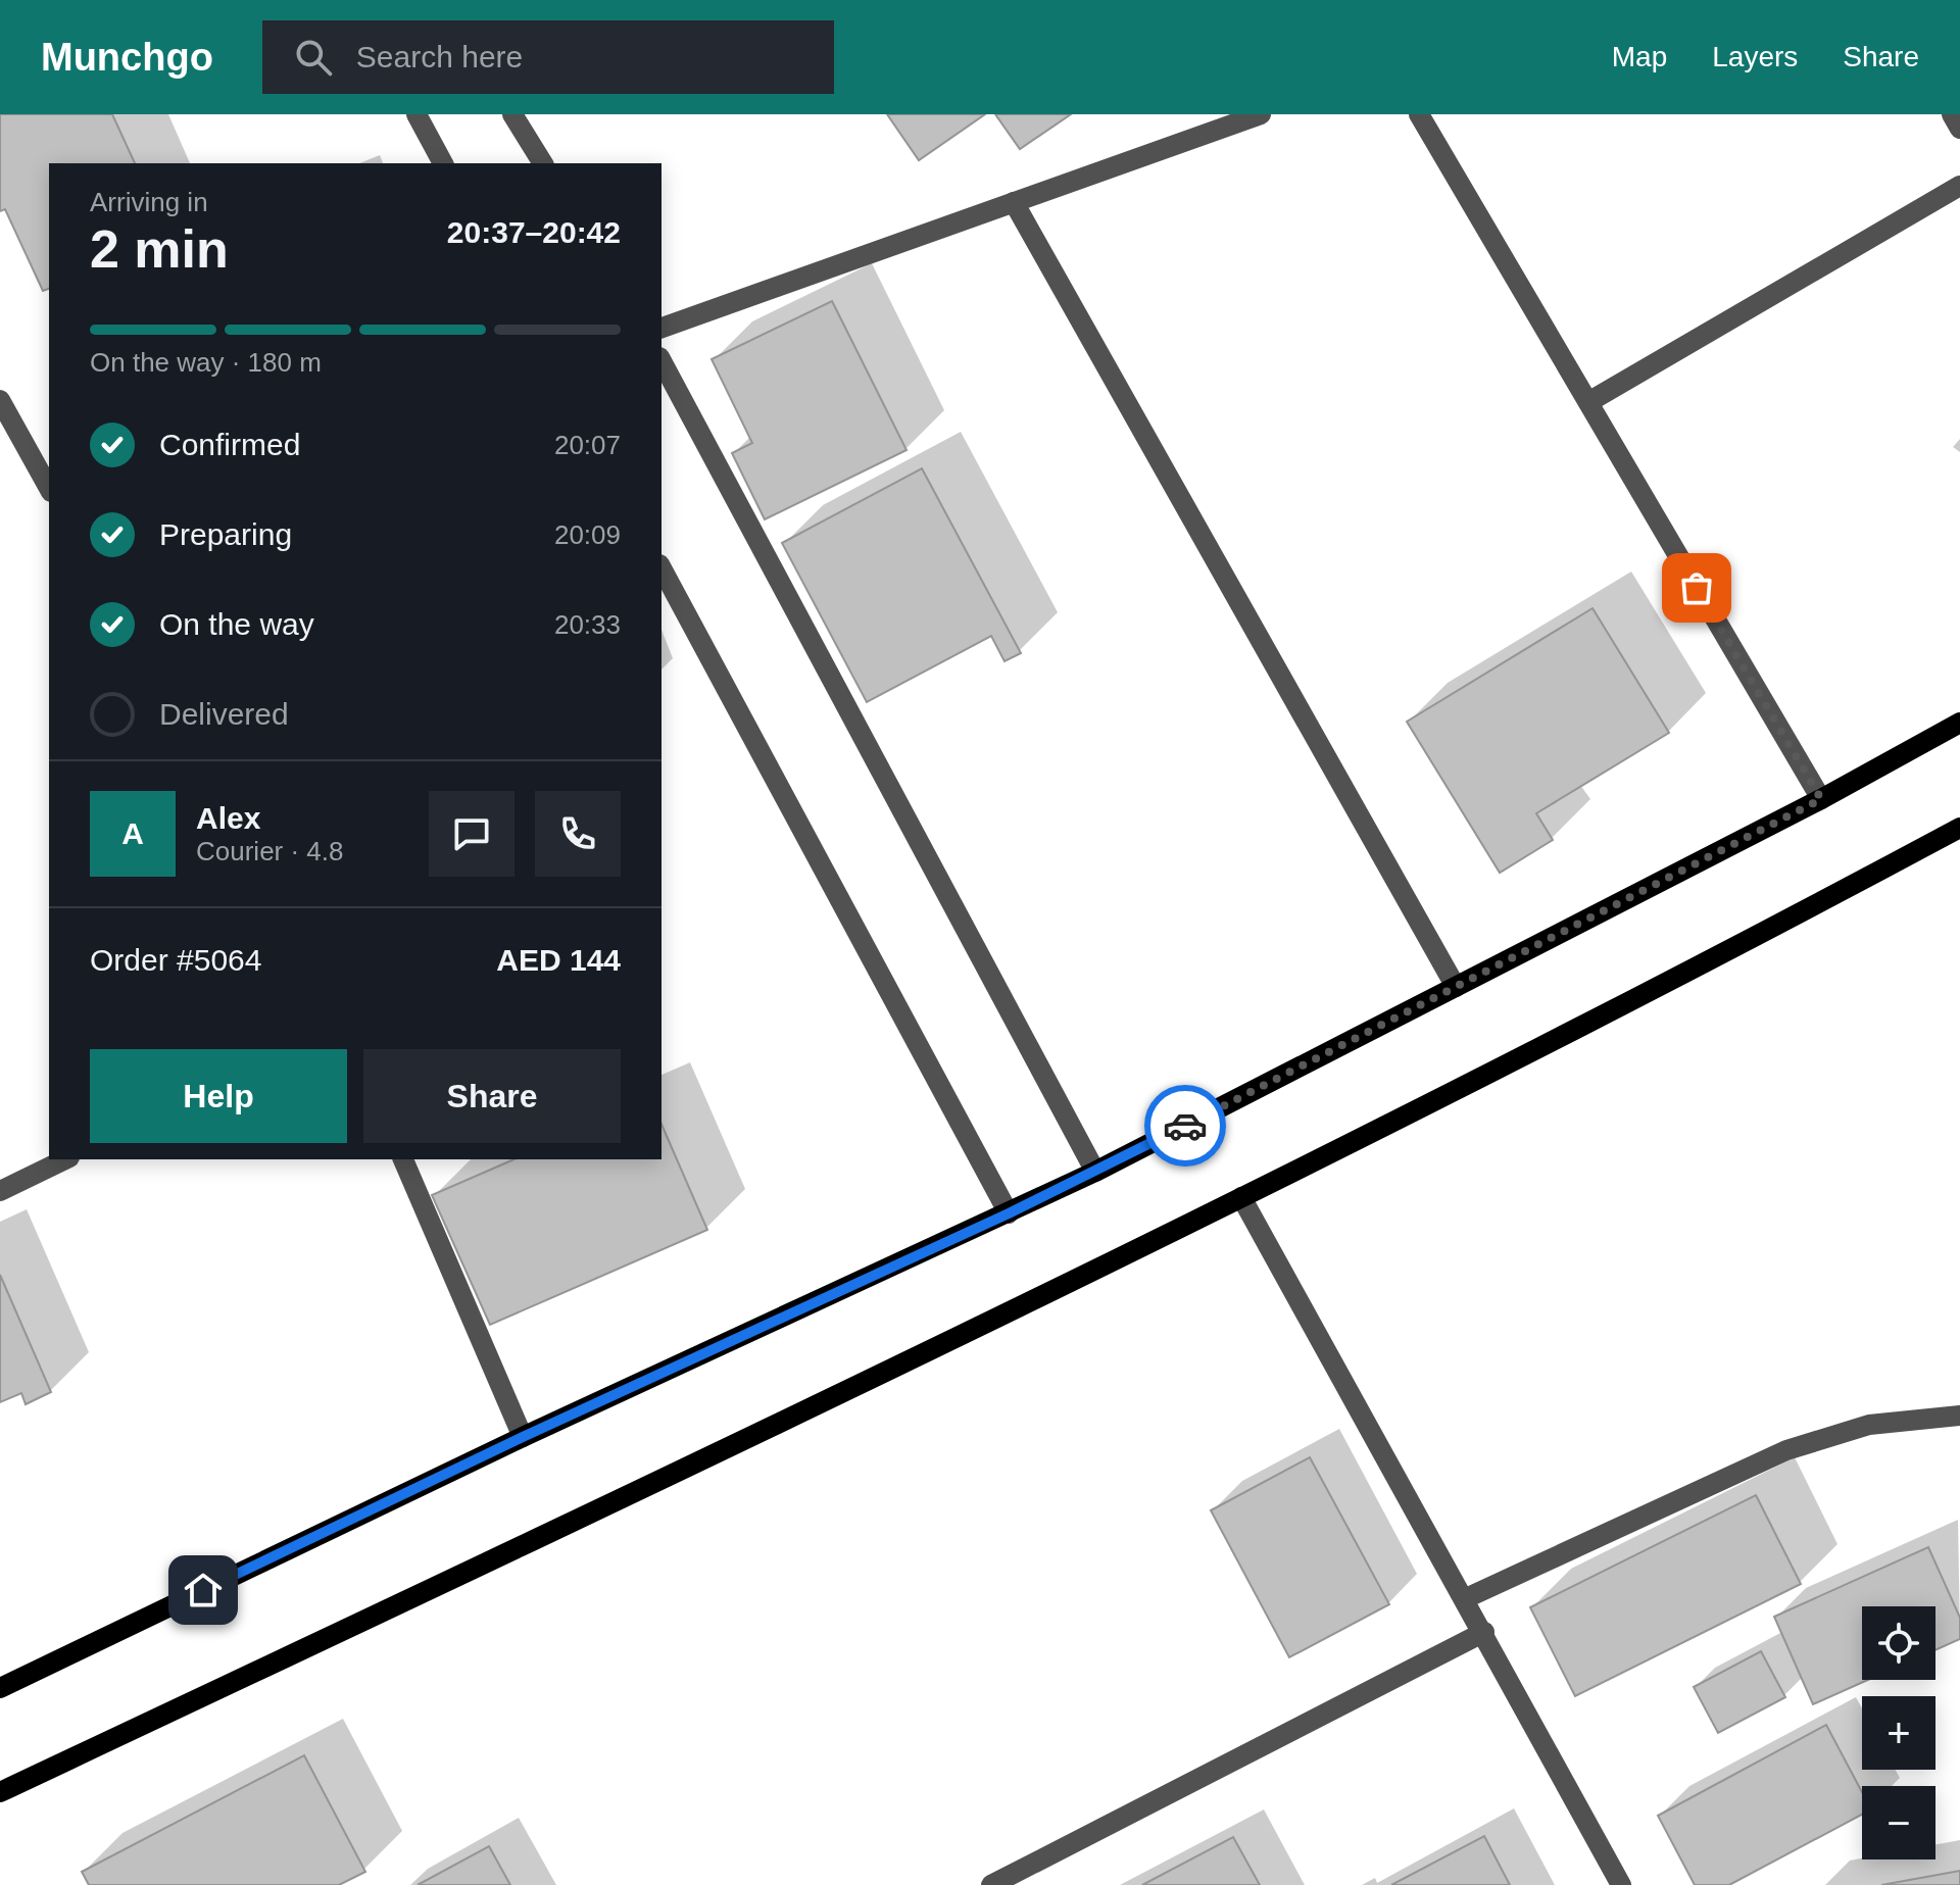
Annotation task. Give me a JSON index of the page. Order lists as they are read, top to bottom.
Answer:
{
  "page": {
    "header": "Munchgo",
    "search": "Search here",
    "nav": ["Map", "Layers", "Share"],
    "heading": ["2 min", "Arriving in", "20:37–20:42"],
    "panel": [
      "Alex",
      "Courier · 4.8",
      "Order #5064",
      "AED 144"
    ],
    "bar": "On the way · 180 m",
    "list": [
      ["Confirmed", "20:07"],
      ["Preparing", "20:09"],
      ["On the way", "20:33"],
      "Delivered"
    ],
    "round": "A",
    "buttons": ["Help", "Share"],
    "map_buttons": ["+", "−"]
  }
}
